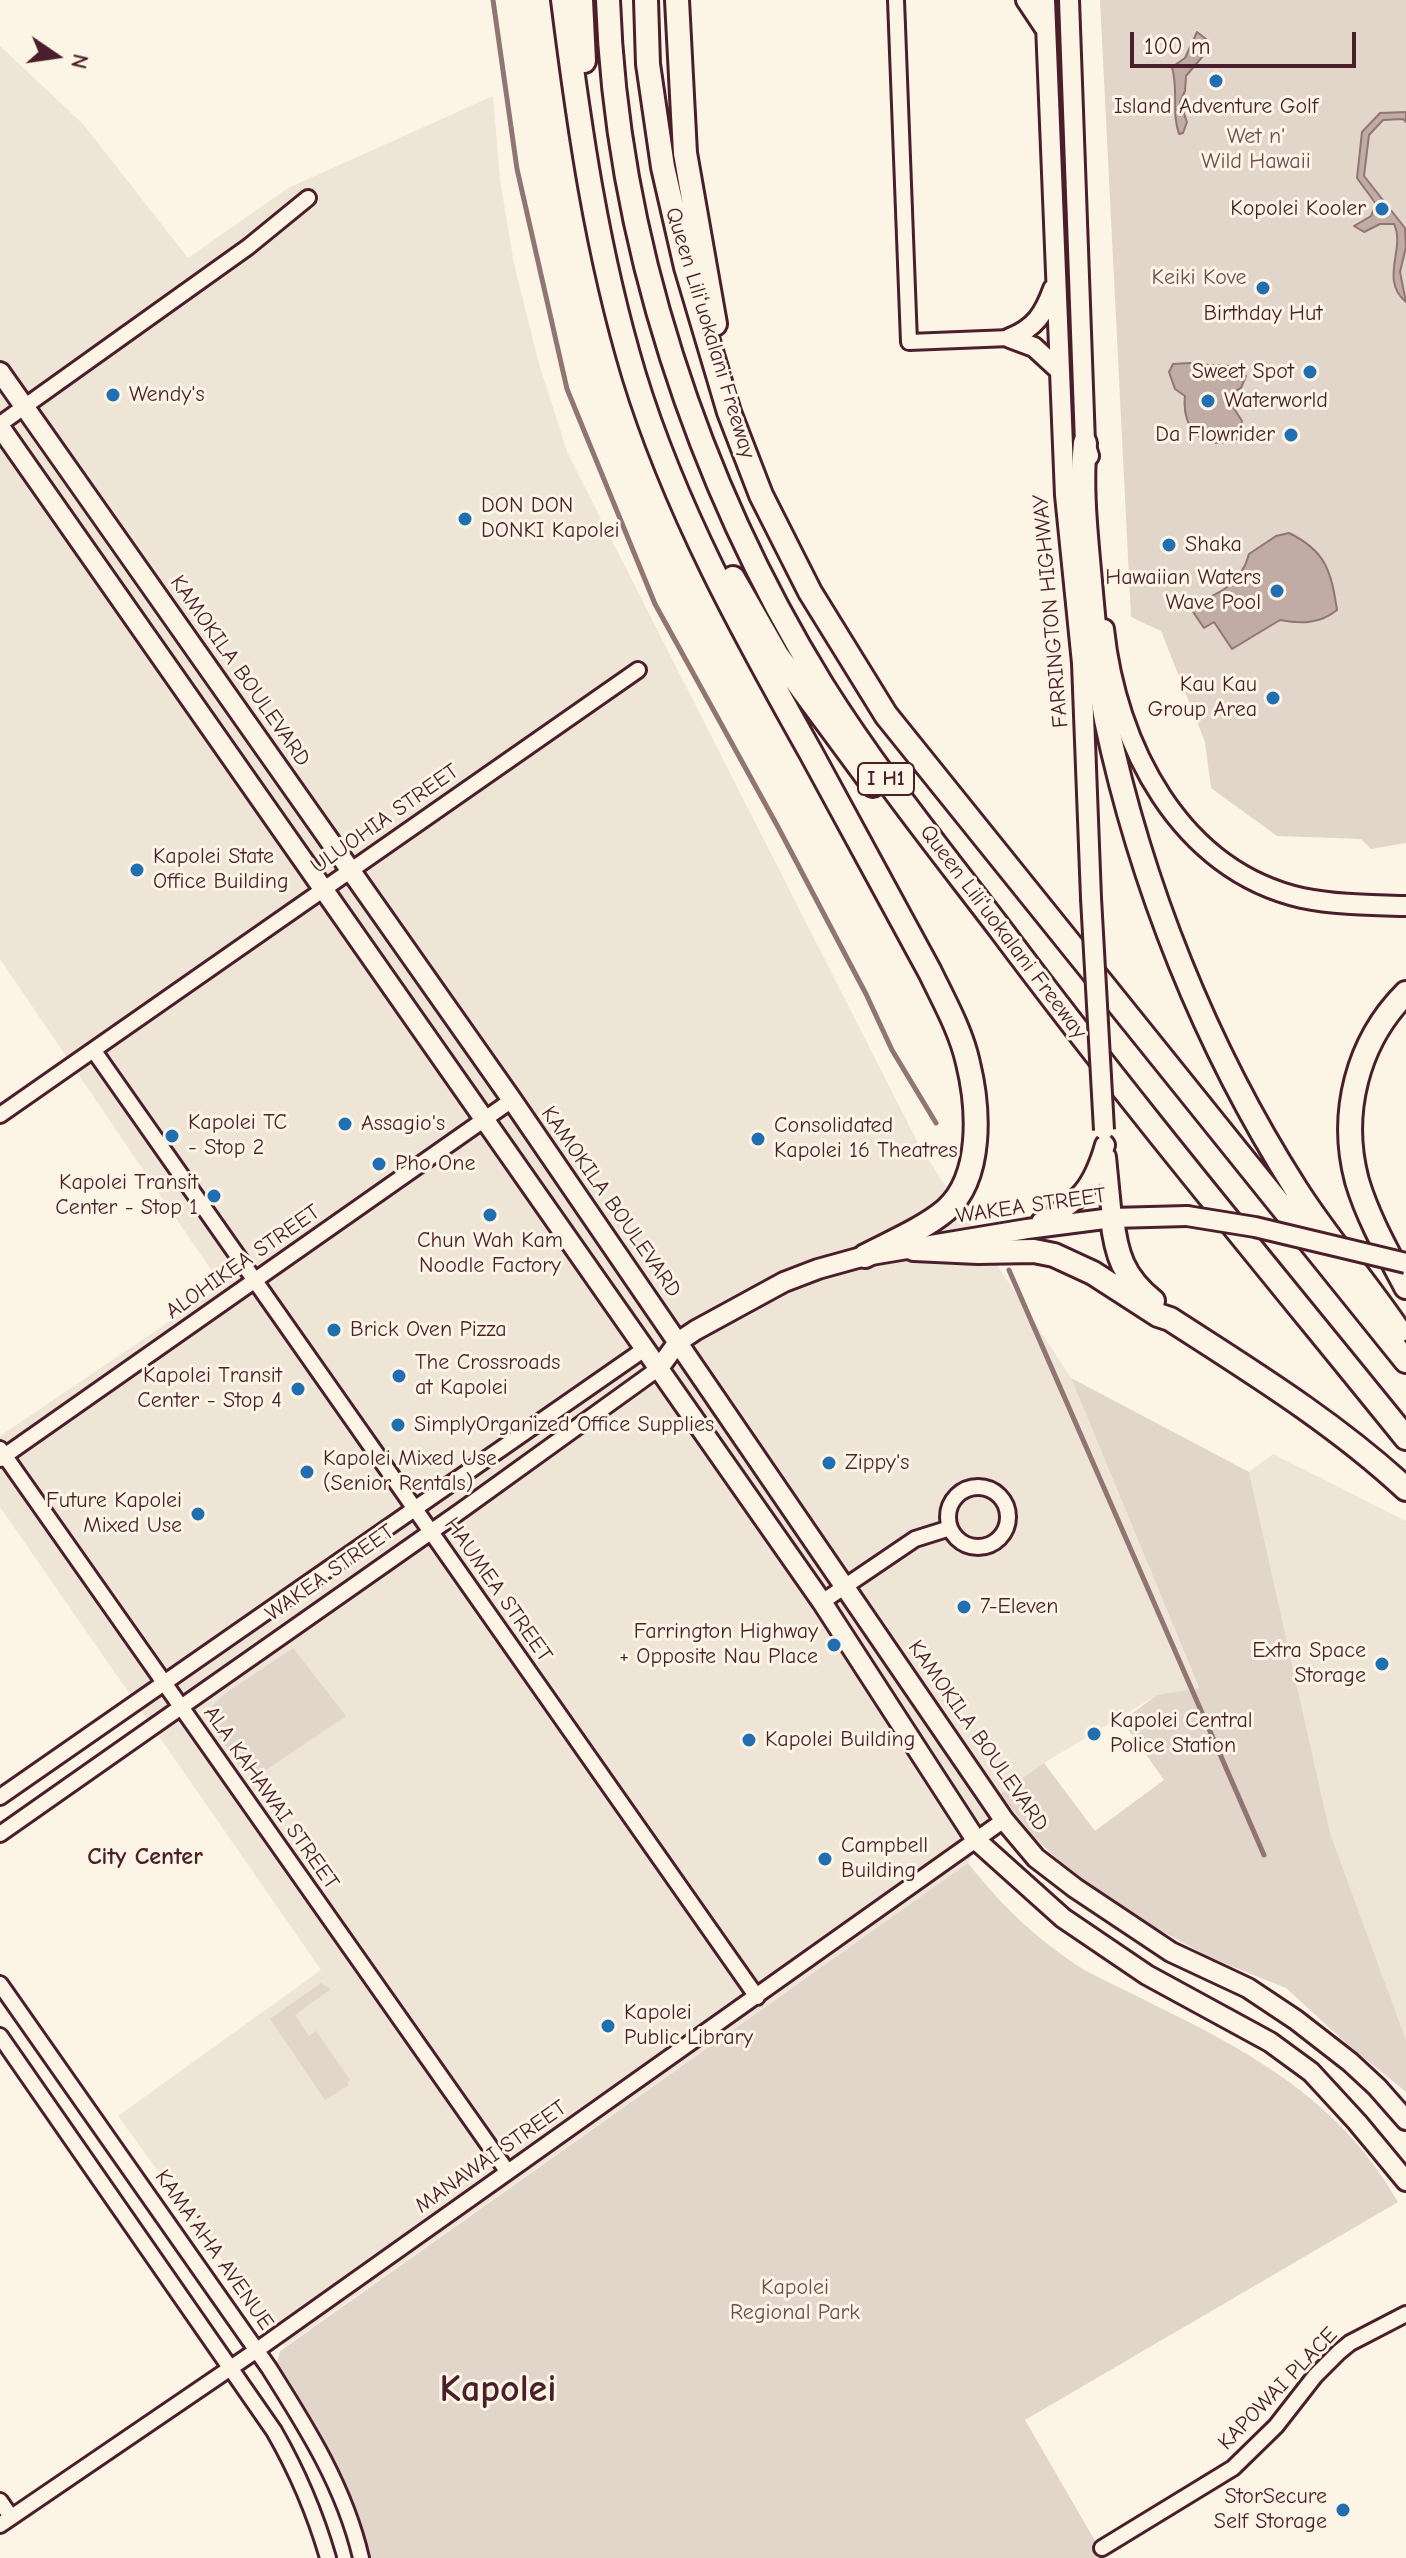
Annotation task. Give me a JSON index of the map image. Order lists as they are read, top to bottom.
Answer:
{
  "streets": {
    "highway": ["Queen Liliʻuokalani Freeway", "I H1"],
    "main road": ["FARRINGTON HIGHWAY", "KAMOKILA BOULEVARD", "WAKEA STREET"],
    "street": [
      "ULUOHIA STREET",
      "ALOHIKEA STREET",
      "HAUMEA STREET",
      "ALA KAHAWAI STREET",
      "MANAWAI STREET",
      "KAMA'AHA AVENUE",
      "KAPOWAI PLACE"
    ]
  },
  "crossings": [
    ["FARRINGTON HIGHWAY", "WAKEA STREET"],
    ["KAMOKILA BOULEVARD", "ULUOHIA STREET"],
    ["KAMOKILA BOULEVARD", "WAKEA STREET"],
    ["KAMOKILA BOULEVARD", "ALOHIKEA STREET"],
    ["KAMOKILA BOULEVARD", "MANAWAI STREET"],
    ["ULUOHIA STREET", "HAUMEA STREET"],
    ["WAKEA STREET", "HAUMEA STREET"],
    ["WAKEA STREET", "ALA KAHAWAI STREET"],
    ["ALOHIKEA STREET", "HAUMEA STREET"],
    ["ALOHIKEA STREET", "ALA KAHAWAI STREET"],
    ["HAUMEA STREET", "MANAWAI STREET"],
    ["ALA KAHAWAI STREET", "MANAWAI STREET"],
    ["MANAWAI STREET", "KAMA'AHA AVENUE"]
  ],
  "districts": ["City Center", "Kapolei"],
  "parks": ["Wet n' Wild Hawaii", "Keiki Kove", "Kapolei Regional Park"],
  "places": [
    "Island Adventure Golf",
    "Kopolei Kooler",
    "Birthday Hut",
    "Sweet Spot",
    "Wendy's",
    "Waterworld",
    "Da Flowrider",
    "DON DON DONKI Kapolei",
    "Shaka",
    "Hawaiian Waters Wave Pool",
    "Kau Kau Group Area",
    "Kapolei State Office Building",
    "Assagio's",
    "Kapolei TC - Stop 2",
    "Consolidated Kapolei 16 Theatres",
    "Pho One",
    "Kapolei Transit Center - Stop 1",
    "Chun Wah Kam Noodle Factory",
    "Brick Oven Pizza",
    "The Crossroads at Kapolei",
    "Kapolei Transit Center - Stop 4",
    "SimplyOrganized Office Supplies",
    "Zippy's",
    "Kapolei Mixed Use (Senior Rentals)",
    "Future Kapolei Mixed Use",
    "7-Eleven",
    "Farrington Highway + Opposite Nau Place",
    "Extra Space Storage",
    "Kapolei Central Police Station",
    "Kapolei Building",
    "Campbell Building",
    "Kapolei Public Library",
    "StorSecure Self Storage"
  ],
  "scale_bar": "100 m",
  "north": "right"
}
